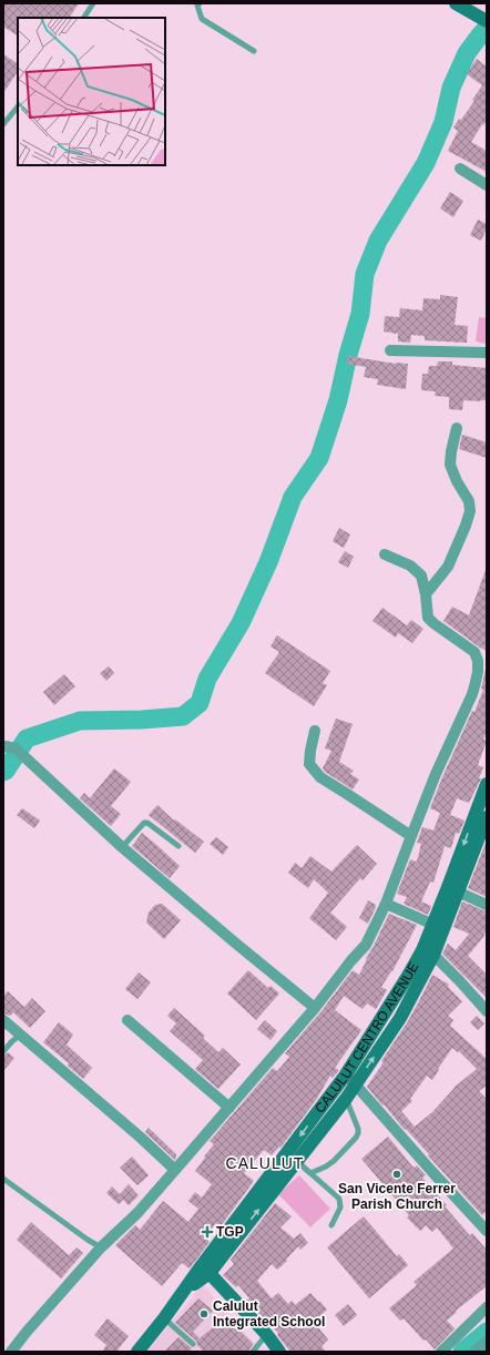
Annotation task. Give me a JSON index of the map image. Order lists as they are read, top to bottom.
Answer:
{
  "streets": {
    "main road": ["CALULUT CENTRO AVENUE"]
  },
  "districts": ["CALULUT"],
  "places": {
    "other": ["San Vicente Ferrer Parish Church", "Calulut Integrated School"],
    "health": ["TGP"]
  }
}
